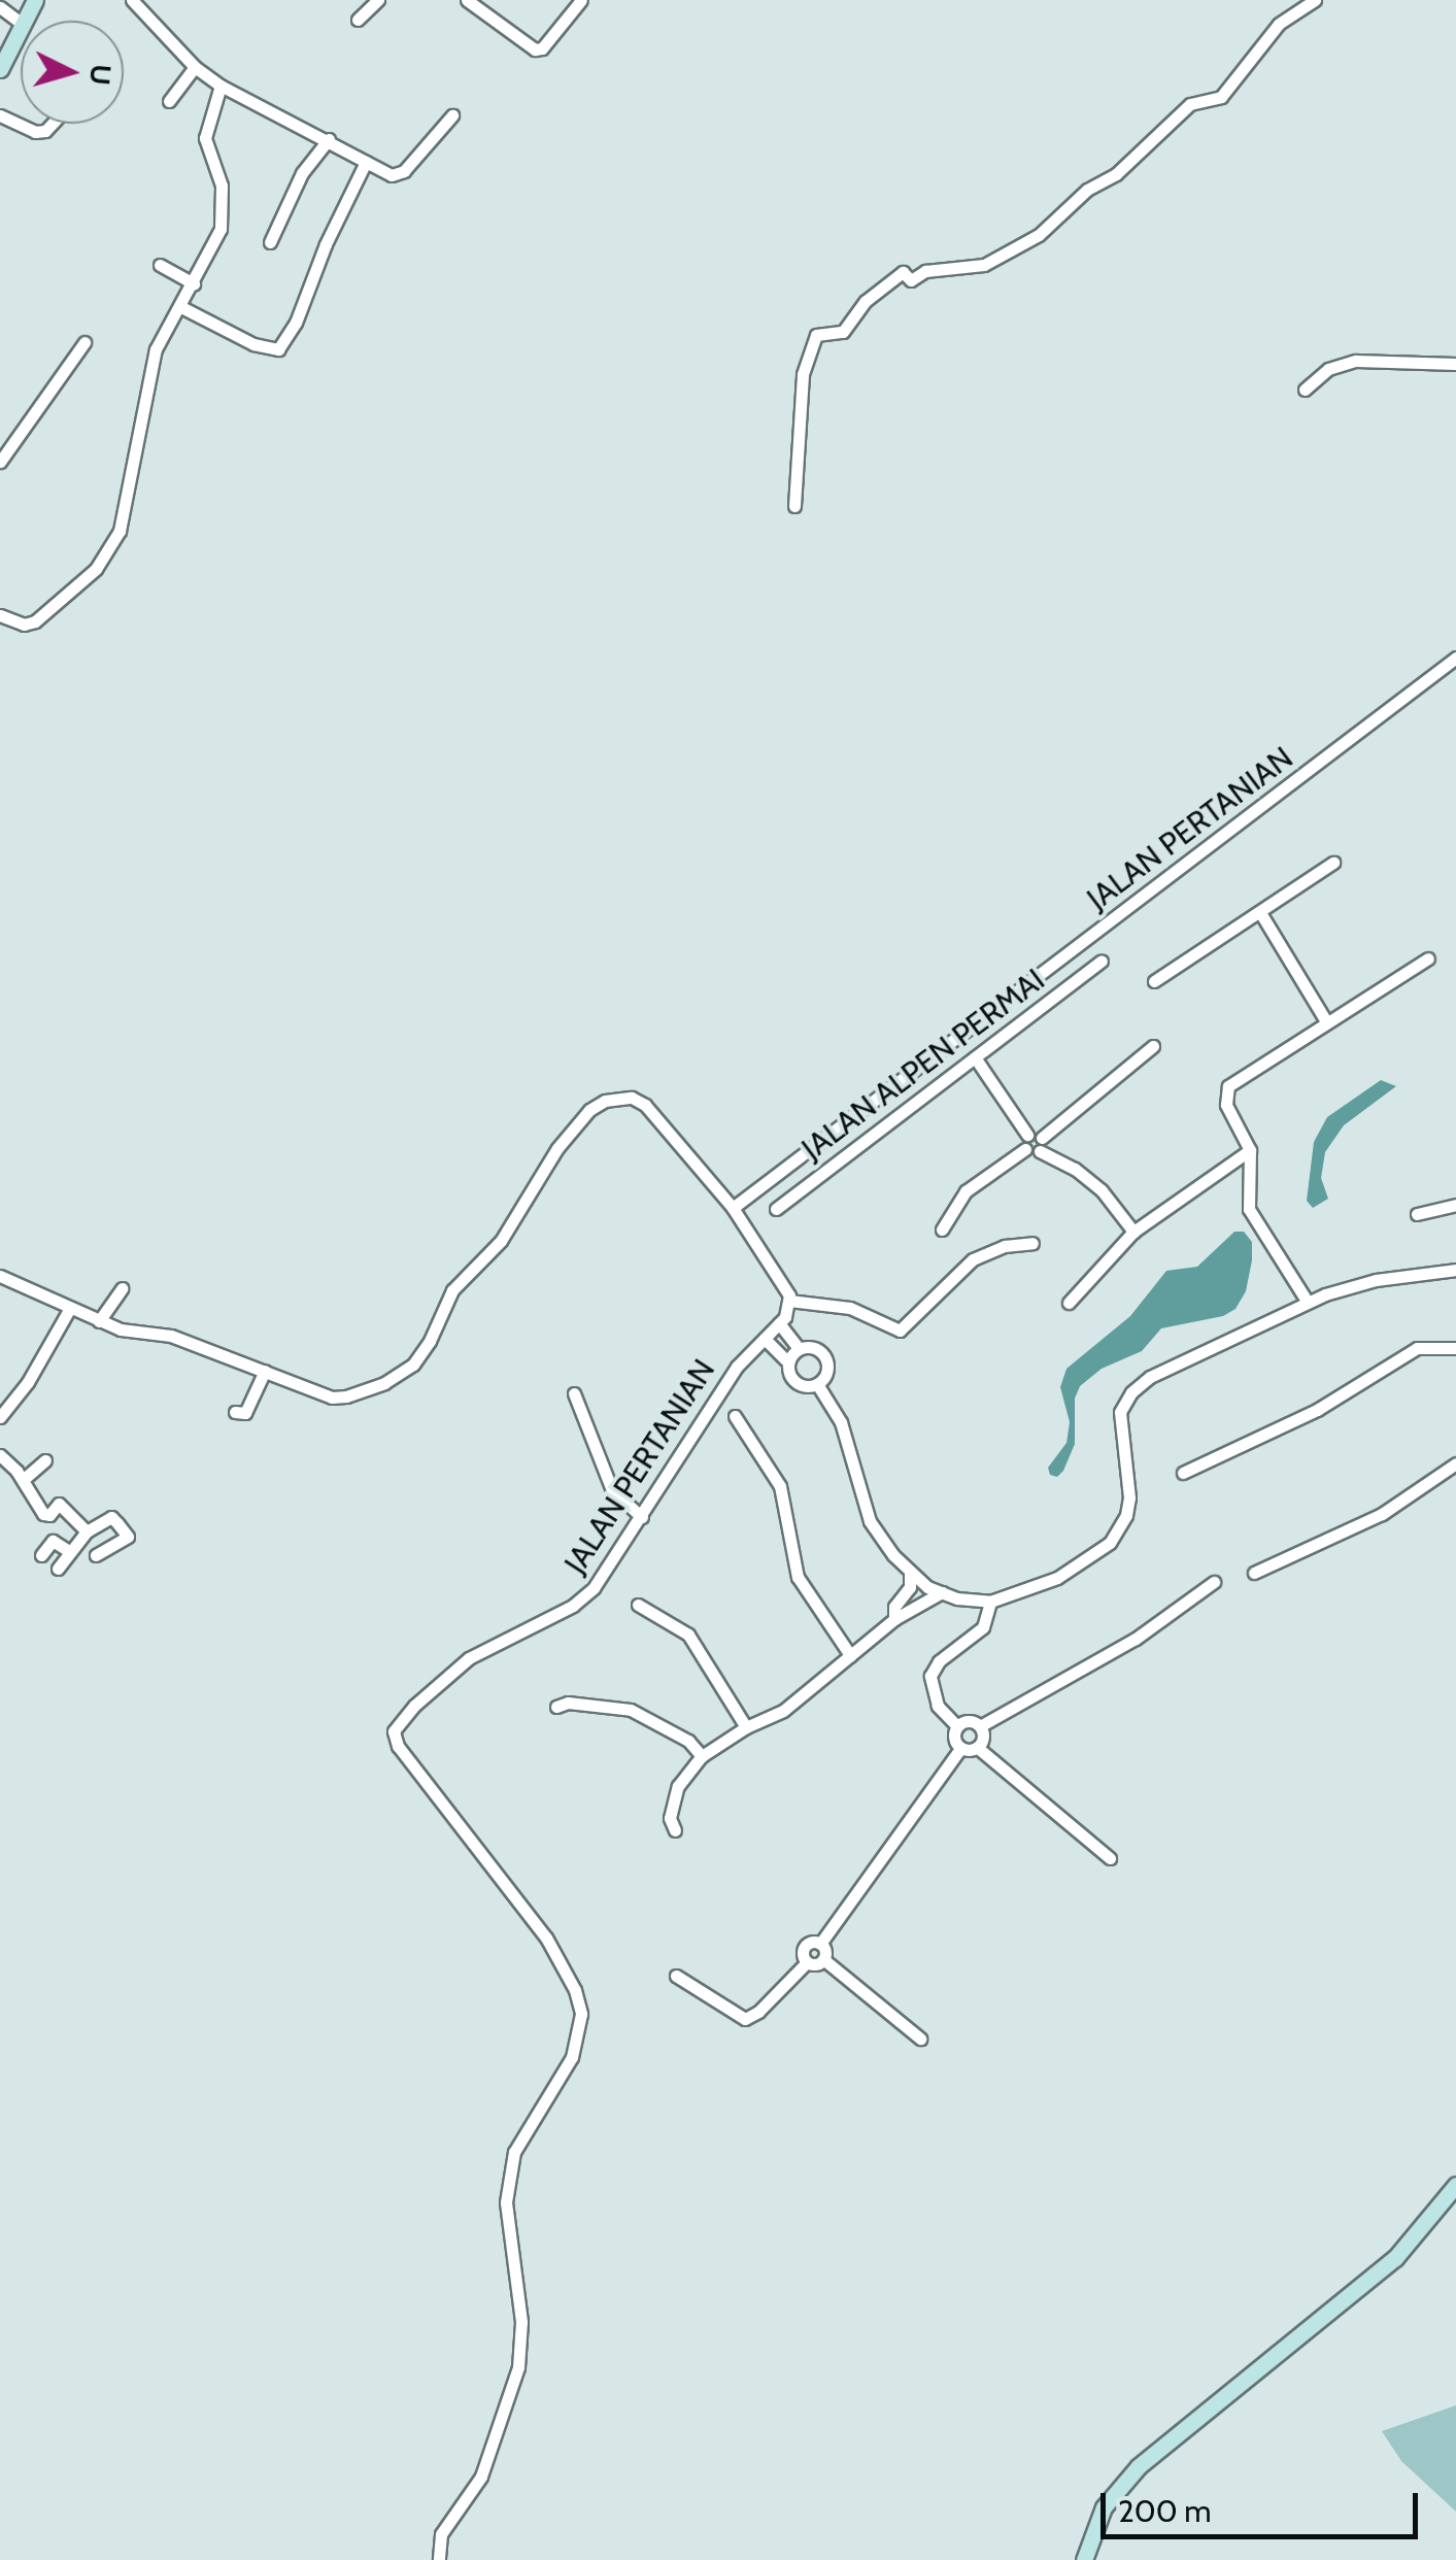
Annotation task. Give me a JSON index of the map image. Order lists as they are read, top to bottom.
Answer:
{
  "streets": {
    "street": ["JALAN PERTANIAN", "JALAN ALPEN PERMAI"]
  },
  "scale_bar": "200 m",
  "north": "right"
}
